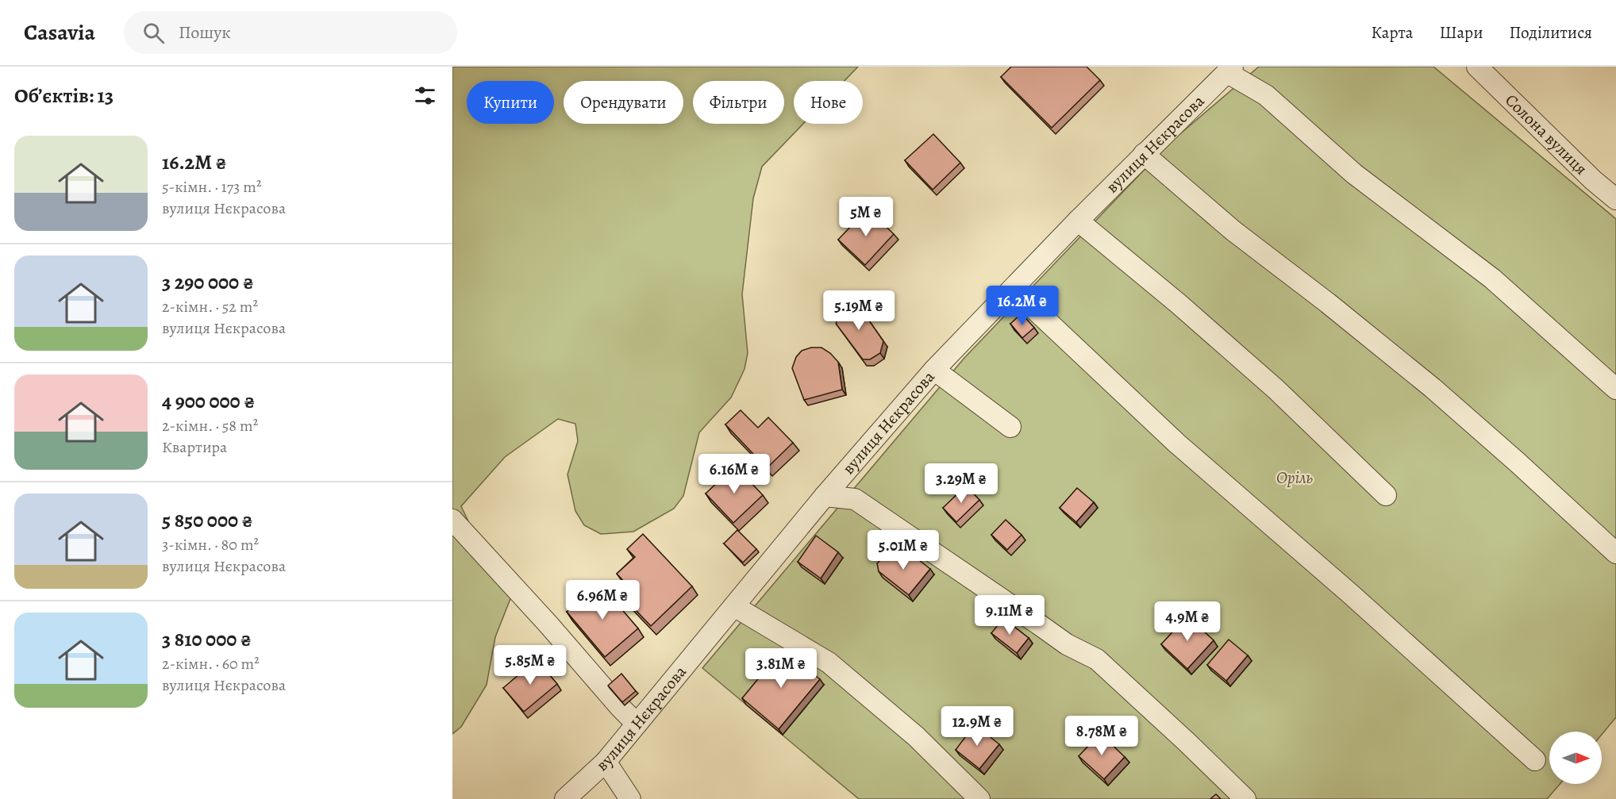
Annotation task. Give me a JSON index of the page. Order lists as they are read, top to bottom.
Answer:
{
  "streets": {
    "street": ["Солона вулиця", "вулиця Нєкрасова"]
  },
  "parks": ["Оріль"],
  "north": "right",
  "page": {
    "header": "Casavia",
    "search": "Пошук",
    "nav": ["Карта", "Шари", "Поділитися"],
    "heading": "Об’єктів: 13",
    "chip": [
      "Купити",
      "Орендувати",
      "Фільтри",
      "Нове"
    ],
    "list": [
      {
        "name": "16.2M ₴",
        "note": "5-кімн. · 173 m² · вулиця Нєкрасова"
      },
      {
        "name": "3 290 000 ₴",
        "note": "2-кімн. · 52 m² · вулиця Нєкрасова"
      },
      {
        "name": "4 900 000 ₴",
        "note": "2-кімн. · 58 m² · Квартира"
      },
      {
        "name": "5 850 000 ₴",
        "note": "3-кімн. · 80 m² · вулиця Нєкрасова"
      },
      {
        "name": "3 810 000 ₴",
        "note": "2-кімн. · 60 m² · вулиця Нєкрасова"
      }
    ],
    "price": [
      "5M ₴",
      "16.2M ₴",
      "5.19M ₴",
      "6.16M ₴",
      "3.29M ₴",
      "5.01M ₴",
      "6.96M ₴",
      "9.11M ₴",
      "4.9M ₴",
      "5.85M ₴",
      "3.81M ₴",
      "12.9M ₴",
      "8.78M ₴"
    ]
  }
}
